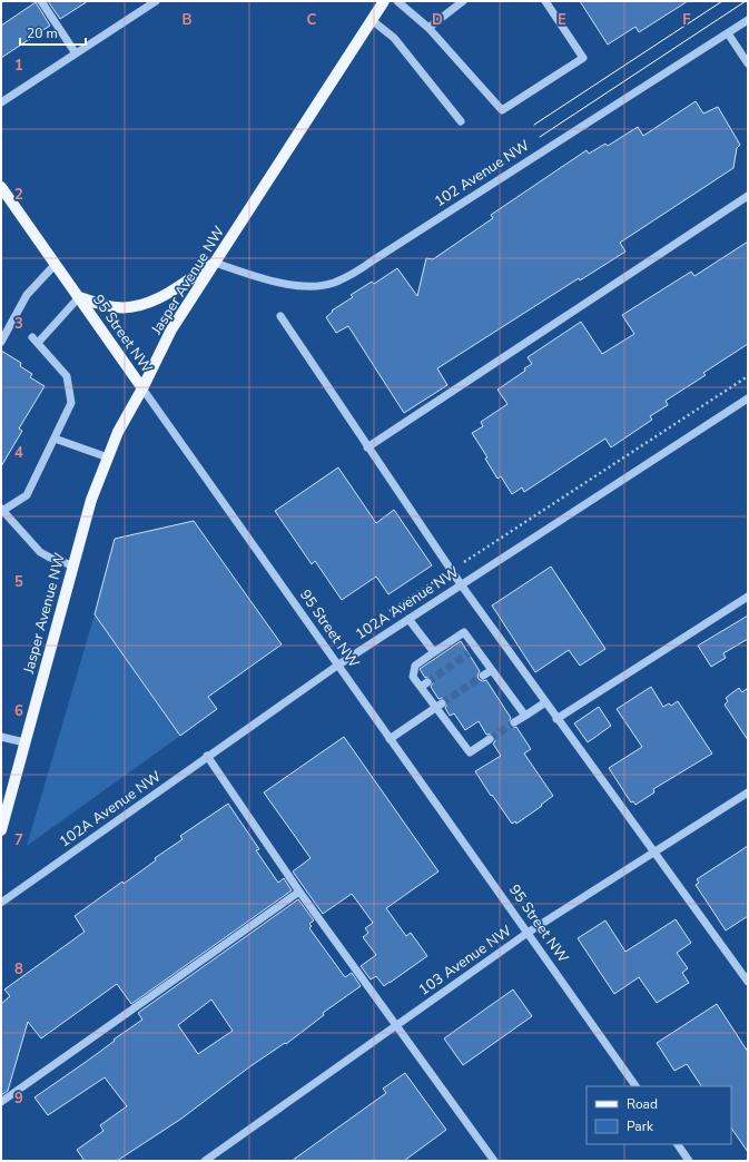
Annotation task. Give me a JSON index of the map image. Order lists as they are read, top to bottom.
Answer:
{
  "streets": {
    "main road": ["Jasper Avenue NW", "95 Street NW"],
    "street": ["102 Avenue NW", "102A Avenue NW", "103 Avenue NW"]
  },
  "crossings": [
    ["102 Avenue NW", "Jasper Avenue NW"],
    ["Jasper Avenue NW", "95 Street NW"],
    ["95 Street NW", "102A Avenue NW"],
    ["95 Street NW", "103 Avenue NW"]
  ],
  "legend": ["Road", "Park"],
  "scale_bar": "20 m",
  "grid": {
    "columns": [
      "B",
      "C",
      "D",
      "E",
      "F"
    ],
    "rows": [
      "1",
      "2",
      "3",
      "4",
      "5",
      "6",
      "7",
      "8",
      "9"
    ]
  }
}
